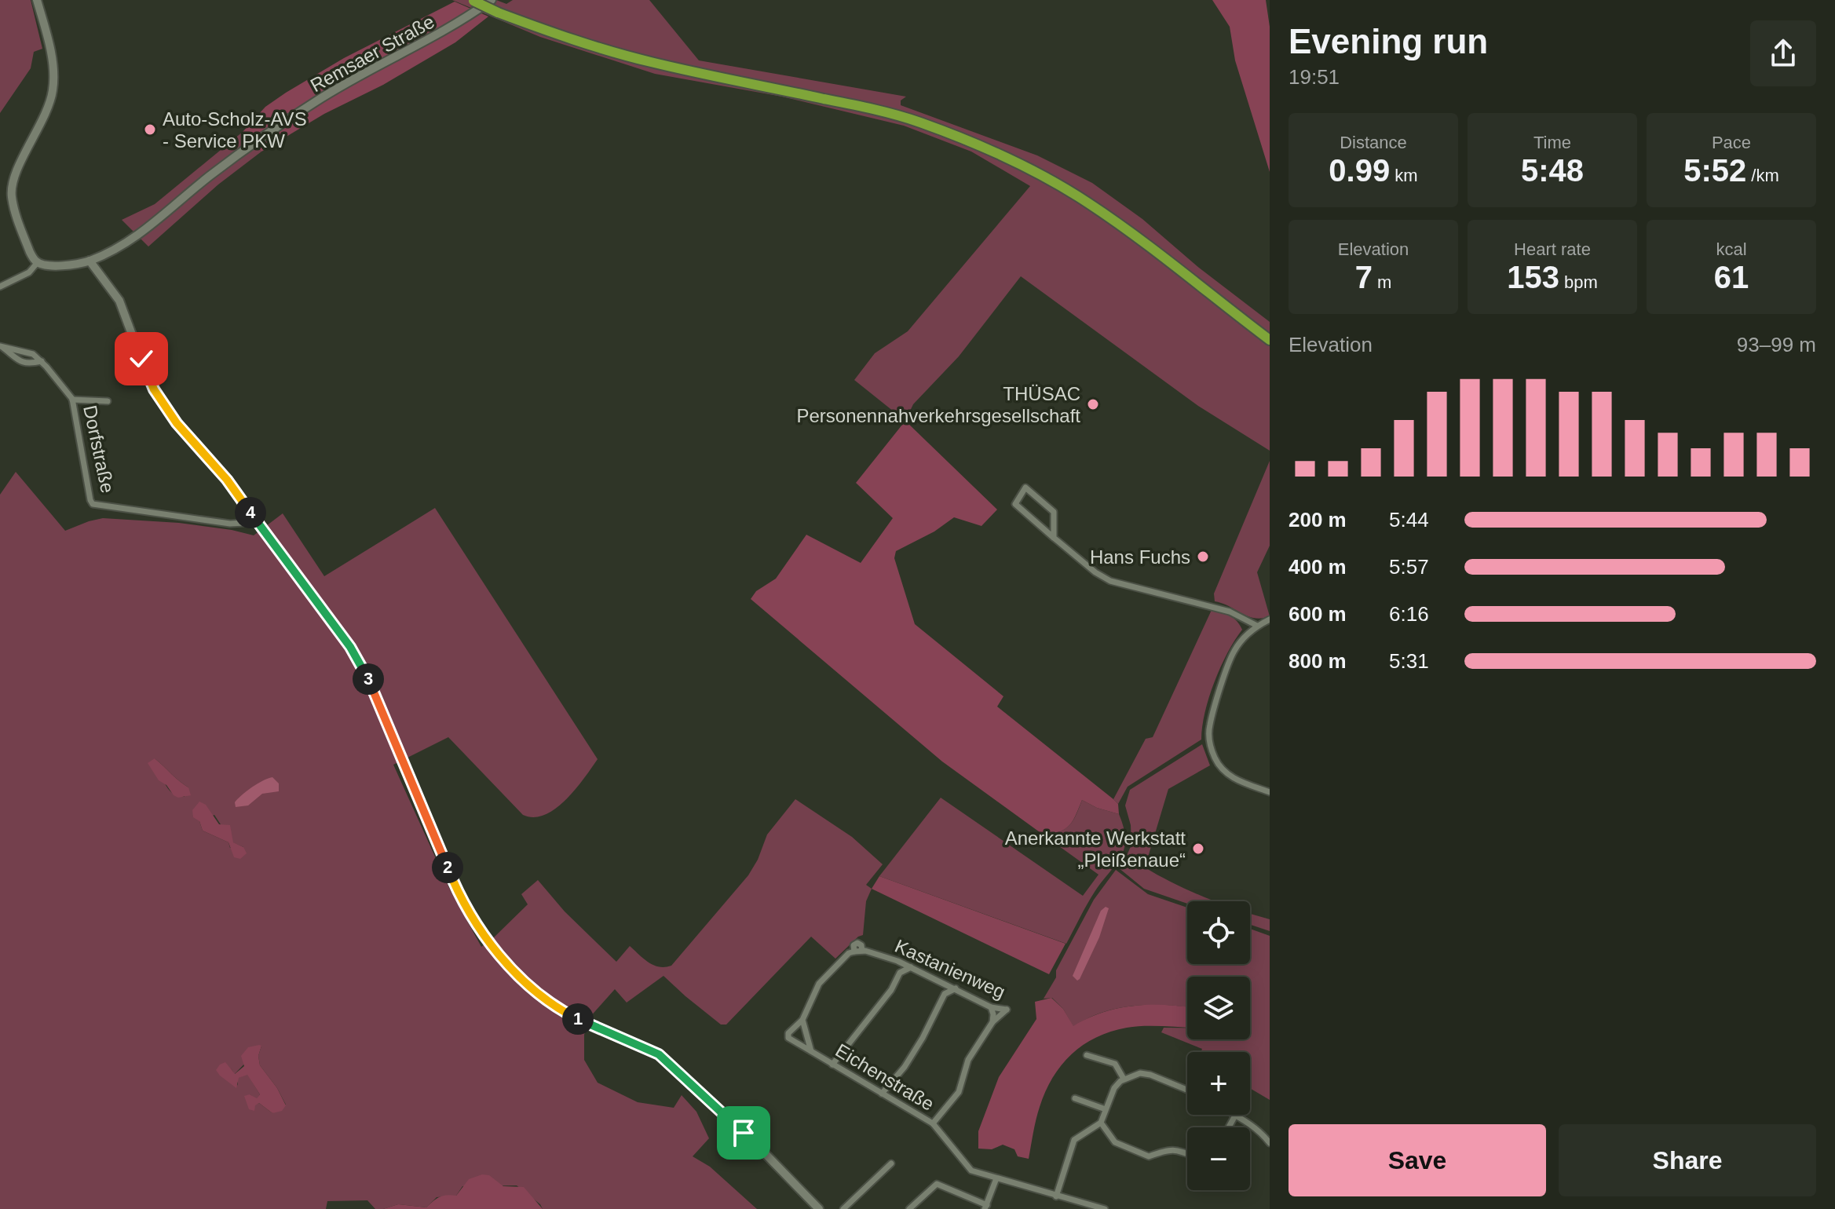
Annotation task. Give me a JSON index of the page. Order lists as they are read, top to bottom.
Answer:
{
  "streets": {
    "street": [
      "Remsaer Straße",
      "Dorfstraße",
      "Kastanienweg",
      "Eichenstraße"
    ]
  },
  "crossings": [
    ["Kastanienweg", "Eichenstraße"]
  ],
  "places": [
    "Auto-Scholz-AVS - Service PKW",
    "THÜSAC Personennahverkehrsgesellschaft",
    "Hans Fuchs",
    "Anerkannte Werkstatt „Pleißenaue“"
  ],
  "page": {
    "heading": ["Evening run", "19:51"],
    "stats": [
      ["Distance", "0.99 km"],
      ["Time", "5:48"],
      ["Pace", "5:52 /km"],
      ["Elevation", "7 m"],
      ["Heart rate", "153 bpm"],
      ["kcal", "61"]
    ],
    "chart": ["Elevation", "93–99 m"],
    "list": [
      {
        "name": "200 m",
        "note": "5:44"
      },
      {
        "name": "400 m",
        "note": "5:57"
      },
      {
        "name": "600 m",
        "note": "6:16"
      },
      {
        "name": "800 m",
        "note": "5:31"
      }
    ],
    "pins": [
      "4",
      "3",
      "2",
      "1"
    ],
    "map_buttons": ["+", "−"],
    "buttons": ["Save", "Share"]
  }
}
